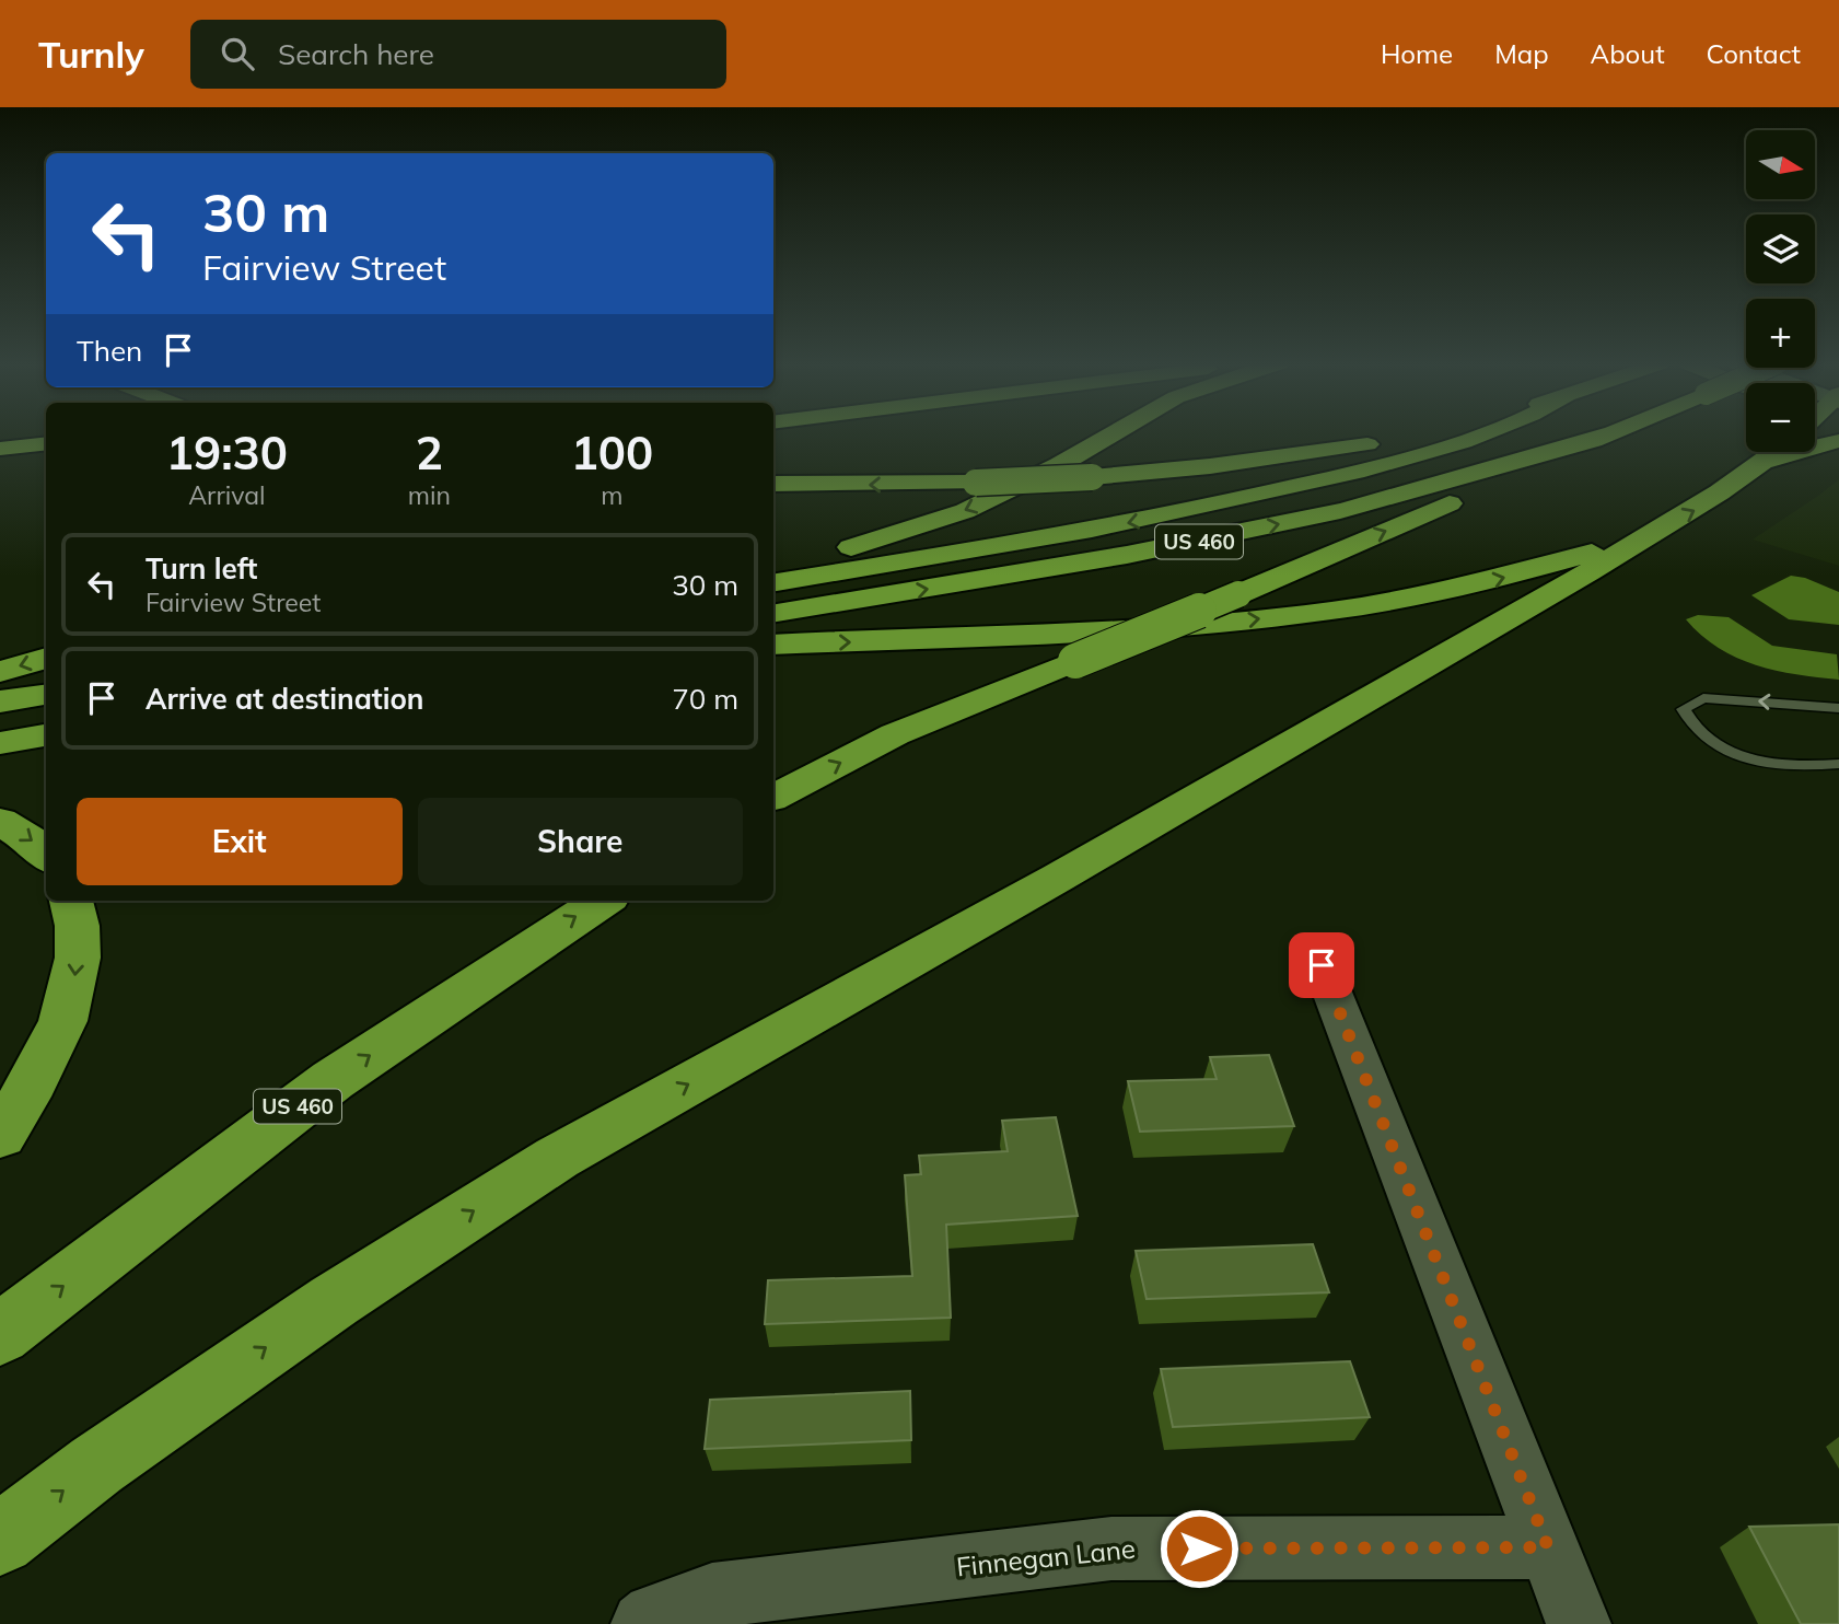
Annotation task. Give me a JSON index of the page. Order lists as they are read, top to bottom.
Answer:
{
  "streets": {
    "highway": ["US 460"],
    "street": ["Finnegan Lane"]
  },
  "north": "right",
  "page": {
    "header": "Turnly",
    "search": "Search here",
    "nav": [
      "Home",
      "Map",
      "About",
      "Contact"
    ],
    "map_buttons": ["+", "−"],
    "turn": ["30 m", "Fairview Street"],
    "then": "Then",
    "eta": [
      "19:30",
      "Arrival",
      "2",
      "min",
      "100",
      "m"
    ],
    "list": [
      {
        "name": "Turn left",
        "note": "Fairview Street",
        "value": "30 m"
      },
      {
        "name": "Arrive at destination",
        "value": "70 m"
      }
    ],
    "buttons": ["Exit", "Share"]
  }
}
